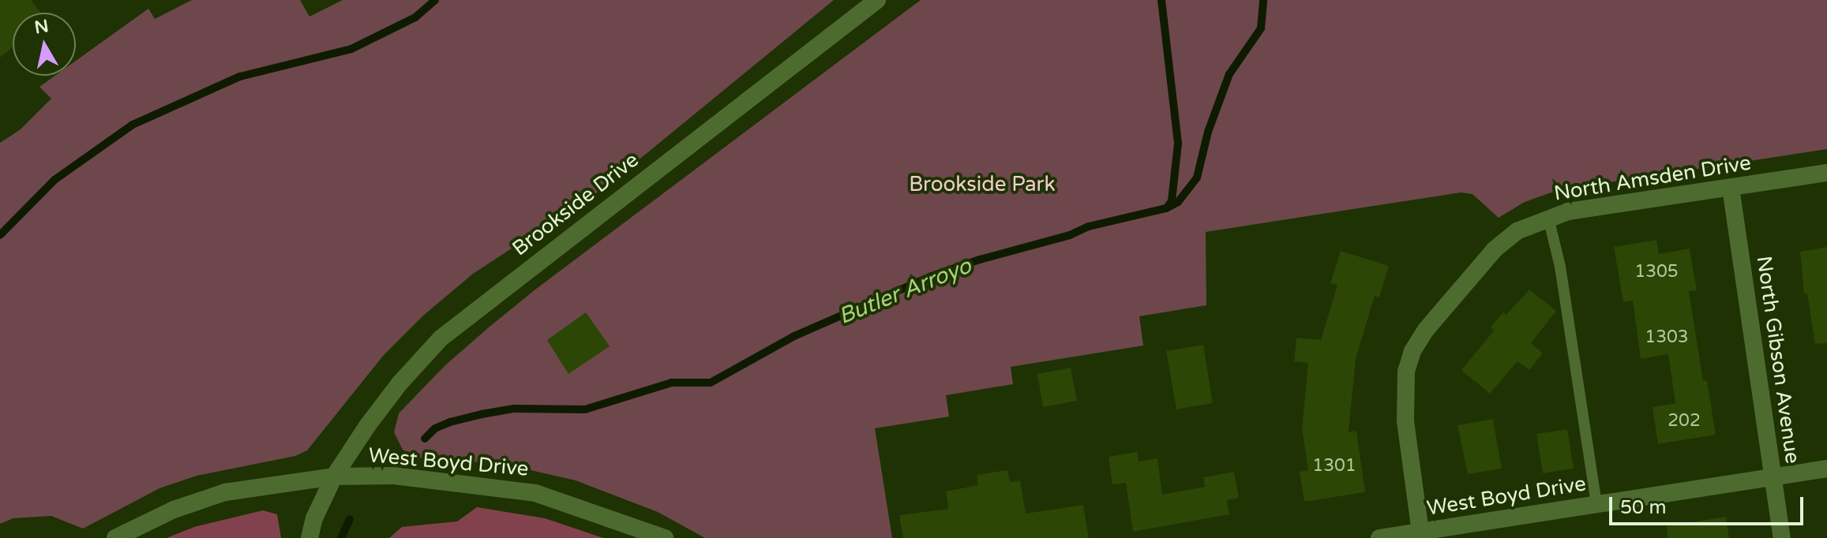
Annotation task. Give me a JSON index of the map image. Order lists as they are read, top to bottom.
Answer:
{
  "streets": {
    "street": [
      "North Amsden Drive",
      "Brookside Drive",
      "North Gibson Avenue",
      "West Boyd Drive"
    ]
  },
  "crossings": [
    ["North Amsden Drive", "North Gibson Avenue"],
    ["North Amsden Drive", "West Boyd Drive"],
    ["Brookside Drive", "West Boyd Drive"],
    ["North Gibson Avenue", "West Boyd Drive"]
  ],
  "water": ["Butler Arroyo"],
  "parks": ["Brookside Park"],
  "house_numbers": [
    "1305",
    "1303",
    "202",
    "1301"
  ],
  "scale_bar": "50 m",
  "north": "top"
}
